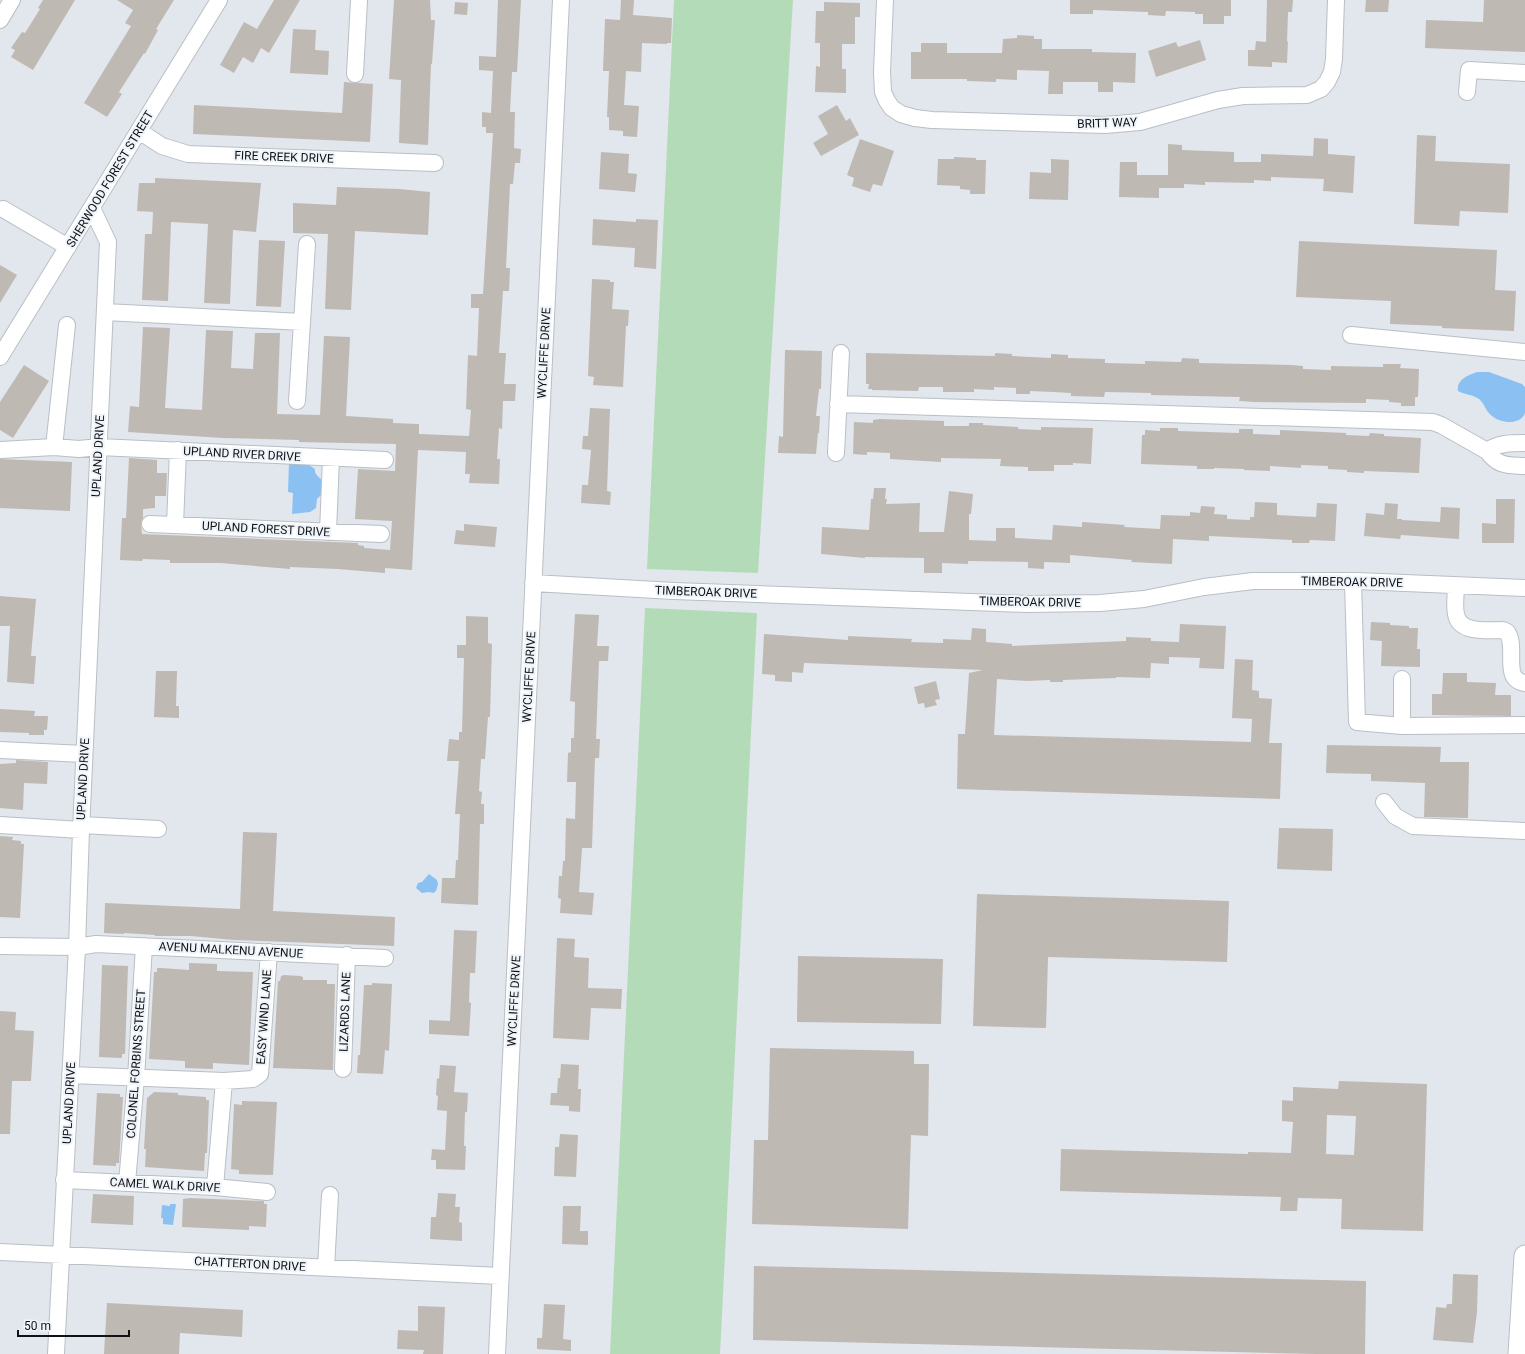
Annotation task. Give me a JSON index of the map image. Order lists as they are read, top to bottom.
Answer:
{
  "streets": {
    "street": [
      "BRITT WAY",
      "FIRE CREEK DRIVE",
      "SHERWOOD FOREST STREET",
      "WYCLIFFE DRIVE",
      "UPLAND RIVER DRIVE",
      "UPLAND DRIVE",
      "UPLAND FOREST DRIVE",
      "TIMBEROAK DRIVE",
      "AVENU MALKENU AVENUE",
      "LIZARDS LANE",
      "EASY WIND LANE",
      "COLONEL FORBINS STREET",
      "CAMEL WALK DRIVE",
      "CHATTERTON DRIVE"
    ]
  },
  "crossings": [
    ["FIRE CREEK DRIVE", "SHERWOOD FOREST STREET"],
    ["SHERWOOD FOREST STREET", "UPLAND DRIVE"],
    ["WYCLIFFE DRIVE", "TIMBEROAK DRIVE"],
    ["WYCLIFFE DRIVE", "CHATTERTON DRIVE"],
    ["UPLAND RIVER DRIVE", "UPLAND DRIVE"],
    ["UPLAND DRIVE", "AVENU MALKENU AVENUE"],
    ["UPLAND DRIVE", "CAMEL WALK DRIVE"],
    ["UPLAND DRIVE", "CHATTERTON DRIVE"],
    ["AVENU MALKENU AVENUE", "LIZARDS LANE"],
    ["AVENU MALKENU AVENUE", "EASY WIND LANE"],
    ["AVENU MALKENU AVENUE", "COLONEL FORBINS STREET"],
    ["COLONEL FORBINS STREET", "CAMEL WALK DRIVE"]
  ],
  "scale_bar": "50 m"
}
